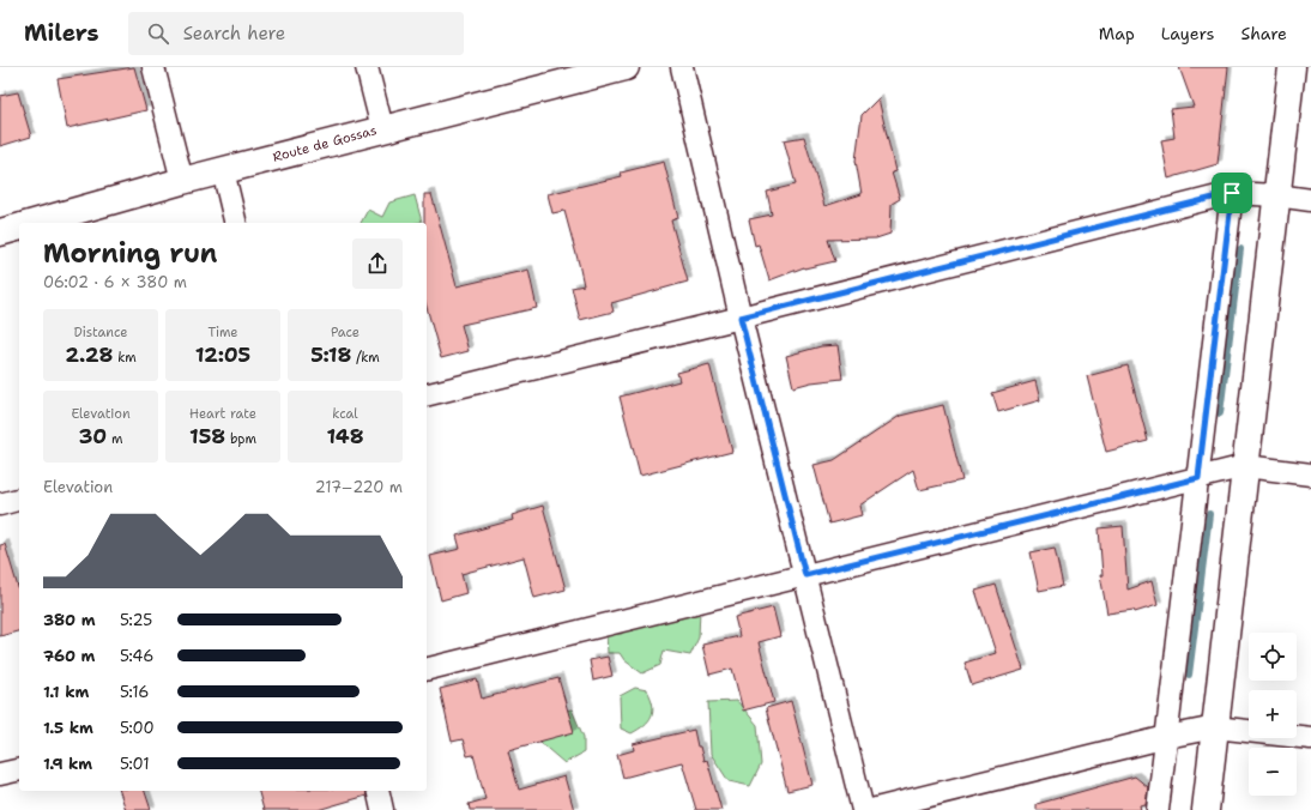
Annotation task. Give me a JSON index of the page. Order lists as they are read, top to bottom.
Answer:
{
  "streets": {
    "street": ["Route de Gossas"]
  },
  "page": {
    "header": "Milers",
    "search": "Search here",
    "nav": ["Map", "Layers", "Share"],
    "heading": ["Morning run", "06:02 · 6 × 380 m"],
    "stats": [
      ["Distance", "2.28 km"],
      ["Time", "12:05"],
      ["Pace", "5:18 /km"],
      ["Elevation", "30 m"],
      ["Heart rate", "158 bpm"],
      ["kcal", "148"]
    ],
    "chart": ["Elevation", "217–220 m"],
    "list": [
      {
        "name": "380 m",
        "note": "5:25"
      },
      {
        "name": "760 m",
        "note": "5:46"
      },
      {
        "name": "1.1 km",
        "note": "5:16"
      },
      {
        "name": "1.5 km",
        "note": "5:00"
      },
      {
        "name": "1.9 km",
        "note": "5:01"
      }
    ],
    "map_buttons": ["+", "−"]
  }
}
